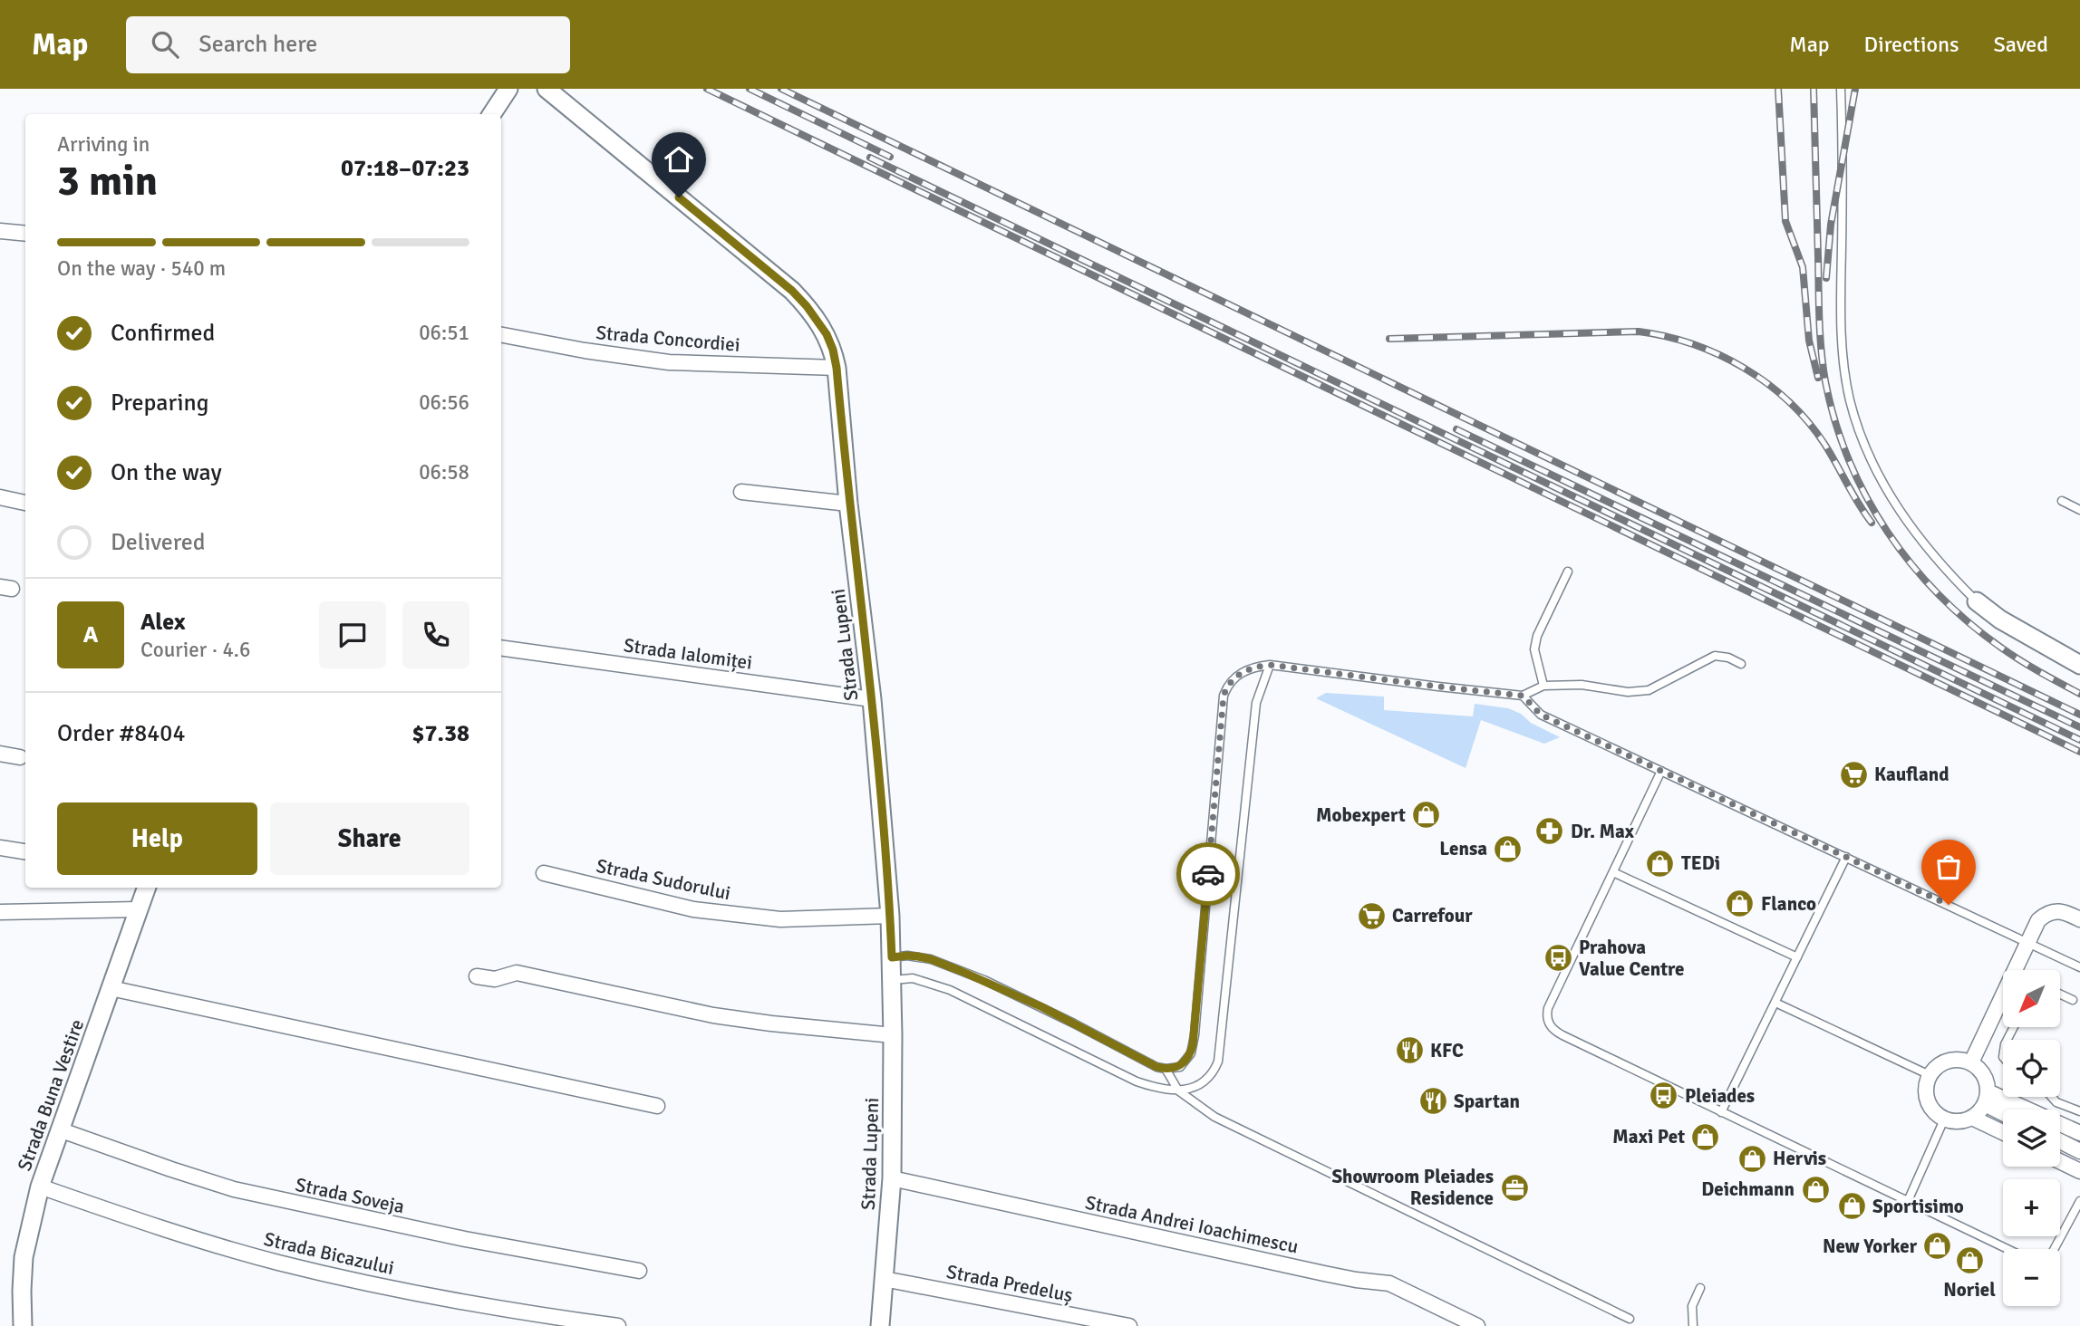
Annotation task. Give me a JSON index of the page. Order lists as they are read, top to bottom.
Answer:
{
  "streets": {
    "street": [
      "Strada Concordiei",
      "Strada Lupeni",
      "Strada Ialomiței",
      "Strada Sudorului",
      "Strada Buna Vestire",
      "Strada Soveja",
      "Strada Andrei Ioachimescu",
      "Strada Bicazului",
      "Strada Predeluș"
    ]
  },
  "crossings": [
    ["Strada Concordiei", "Strada Lupeni"],
    ["Strada Lupeni", "Strada Ialomiței"],
    ["Strada Lupeni", "Strada Sudorului"],
    ["Strada Lupeni", "Strada Andrei Ioachimescu"],
    ["Strada Lupeni", "Strada Predeluș"],
    ["Strada Buna Vestire", "Strada Soveja"],
    ["Strada Buna Vestire", "Strada Bicazului"]
  ],
  "places": {
    "supermarket": ["Kaufland", "Carrefour"],
    "shop": [
      "Mobexpert",
      "Lensa",
      "TEDi",
      "Flanco",
      "Maxi Pet",
      "Hervis",
      "Deichmann",
      "Sportisimo",
      "New Yorker",
      "Noriel"
    ],
    "pharmacy": ["Dr. Max"],
    "bus stop": ["Prahova Value Centre", "Pleiades"],
    "restaurant": ["KFC", "Spartan"],
    "office": ["Showroom Pleiades Residence"]
  },
  "north": "bottom left",
  "page": {
    "header": "Map",
    "search": "Search here",
    "nav": ["Map", "Directions", "Saved"],
    "heading": ["3 min", "Arriving in", "07:18–07:23"],
    "panel": [
      "Alex",
      "Courier · 4.6",
      "Order #8404",
      "$7.38"
    ],
    "bar": "On the way · 540 m",
    "list": [
      ["Confirmed", "06:51"],
      ["Preparing", "06:56"],
      ["On the way", "06:58"],
      "Delivered"
    ],
    "round": "A",
    "buttons": ["Help", "Share"],
    "map_buttons": ["+", "−"]
  }
}
